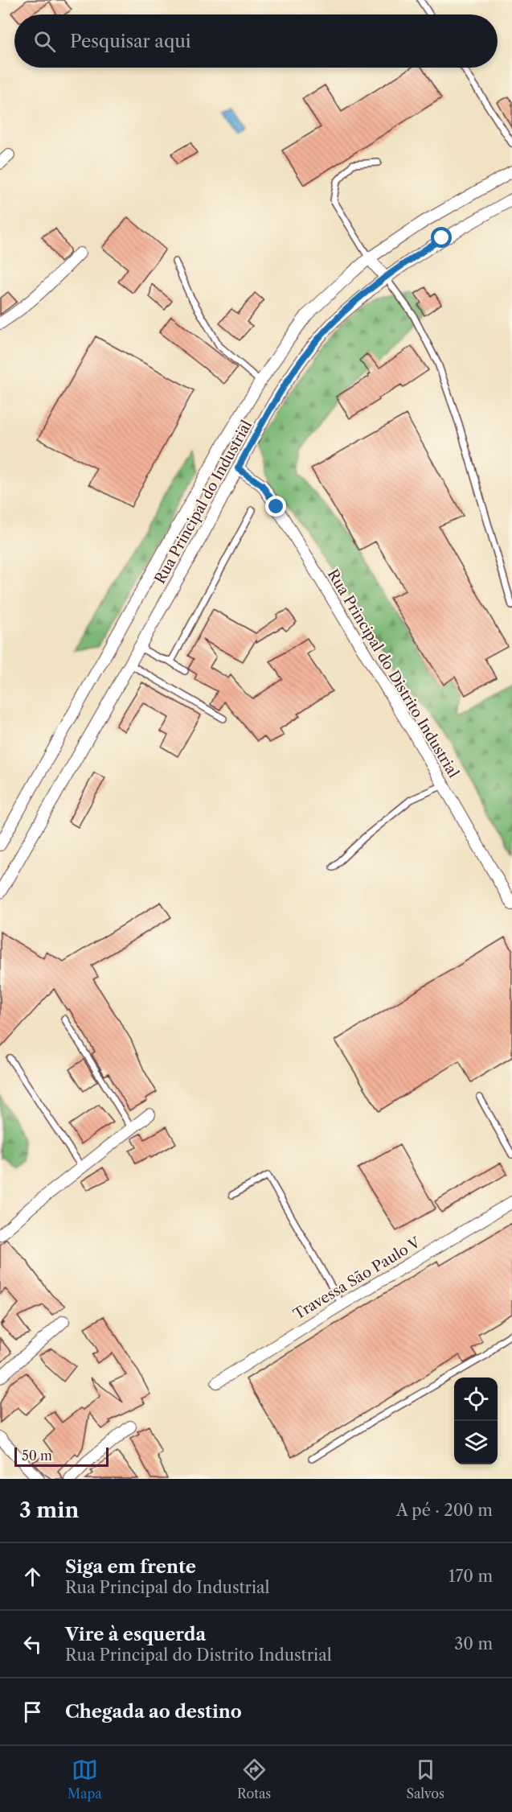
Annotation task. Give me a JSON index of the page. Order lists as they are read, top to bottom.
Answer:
{
  "streets": {
    "street": ["Rua Principal do Industrial", "Rua Principal do Distrito Industrial", "Travessa São Paulo V"]
  },
  "crossings": [
    ["Rua Principal do Industrial", "Rua Principal do Distrito Industrial"]
  ],
  "scale_bar": "50 m",
  "page": {
    "search": "Pesquisar aqui",
    "scale": "50 m",
    "heading": ["3 min", "A pé · 200 m"],
    "list": [
      ["Siga em frente", "Rua Principal do Industrial", "170 m"],
      ["Vire à esquerda", "Rua Principal do Distrito Industrial", "30 m"],
      "Chegada ao destino"
    ],
    "nav": ["Mapa", "Rotas", "Salvos"]
  }
}
